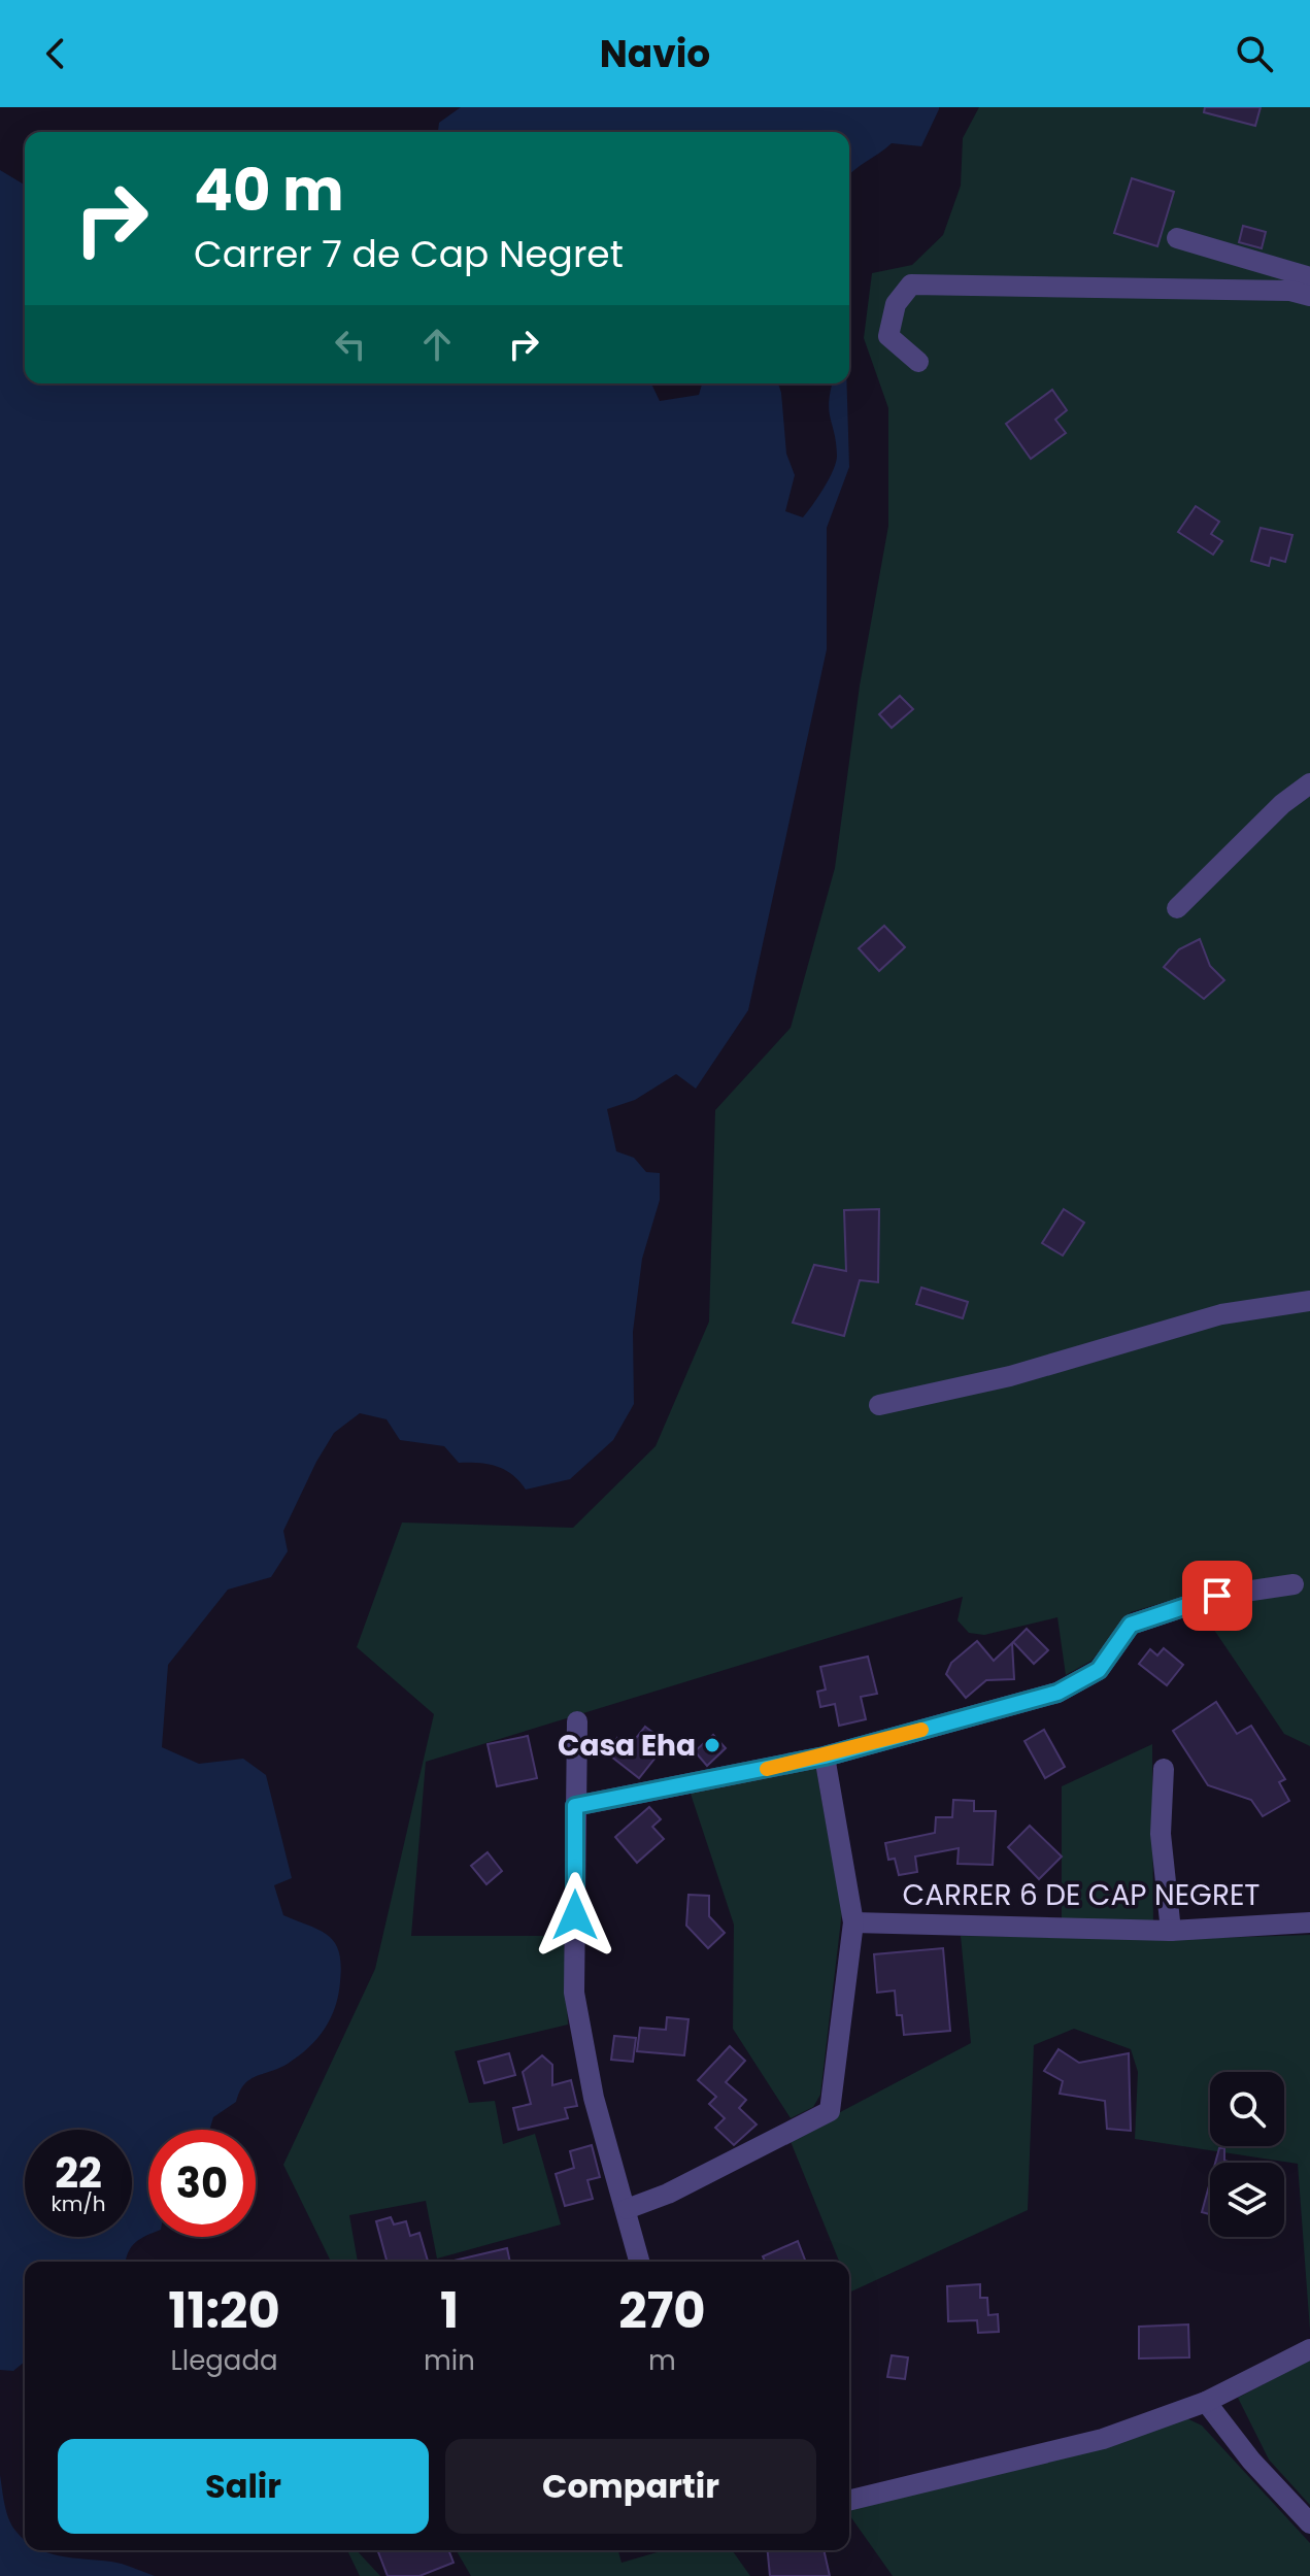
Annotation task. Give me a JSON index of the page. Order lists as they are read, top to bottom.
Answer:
{
  "streets": {
    "street": ["CARRER 6 DE CAP NEGRET"]
  },
  "places": ["Casa Eha"],
  "page": {
    "header": "Navio",
    "turn": ["40 m", "Carrer 7 de Cap Negret"],
    "speed": "22 km/h",
    "limit": "30",
    "eta": [
      "11:20",
      "Llegada",
      "1",
      "min",
      "270",
      "m"
    ],
    "buttons": ["Salir", "Compartir"]
  }
}
